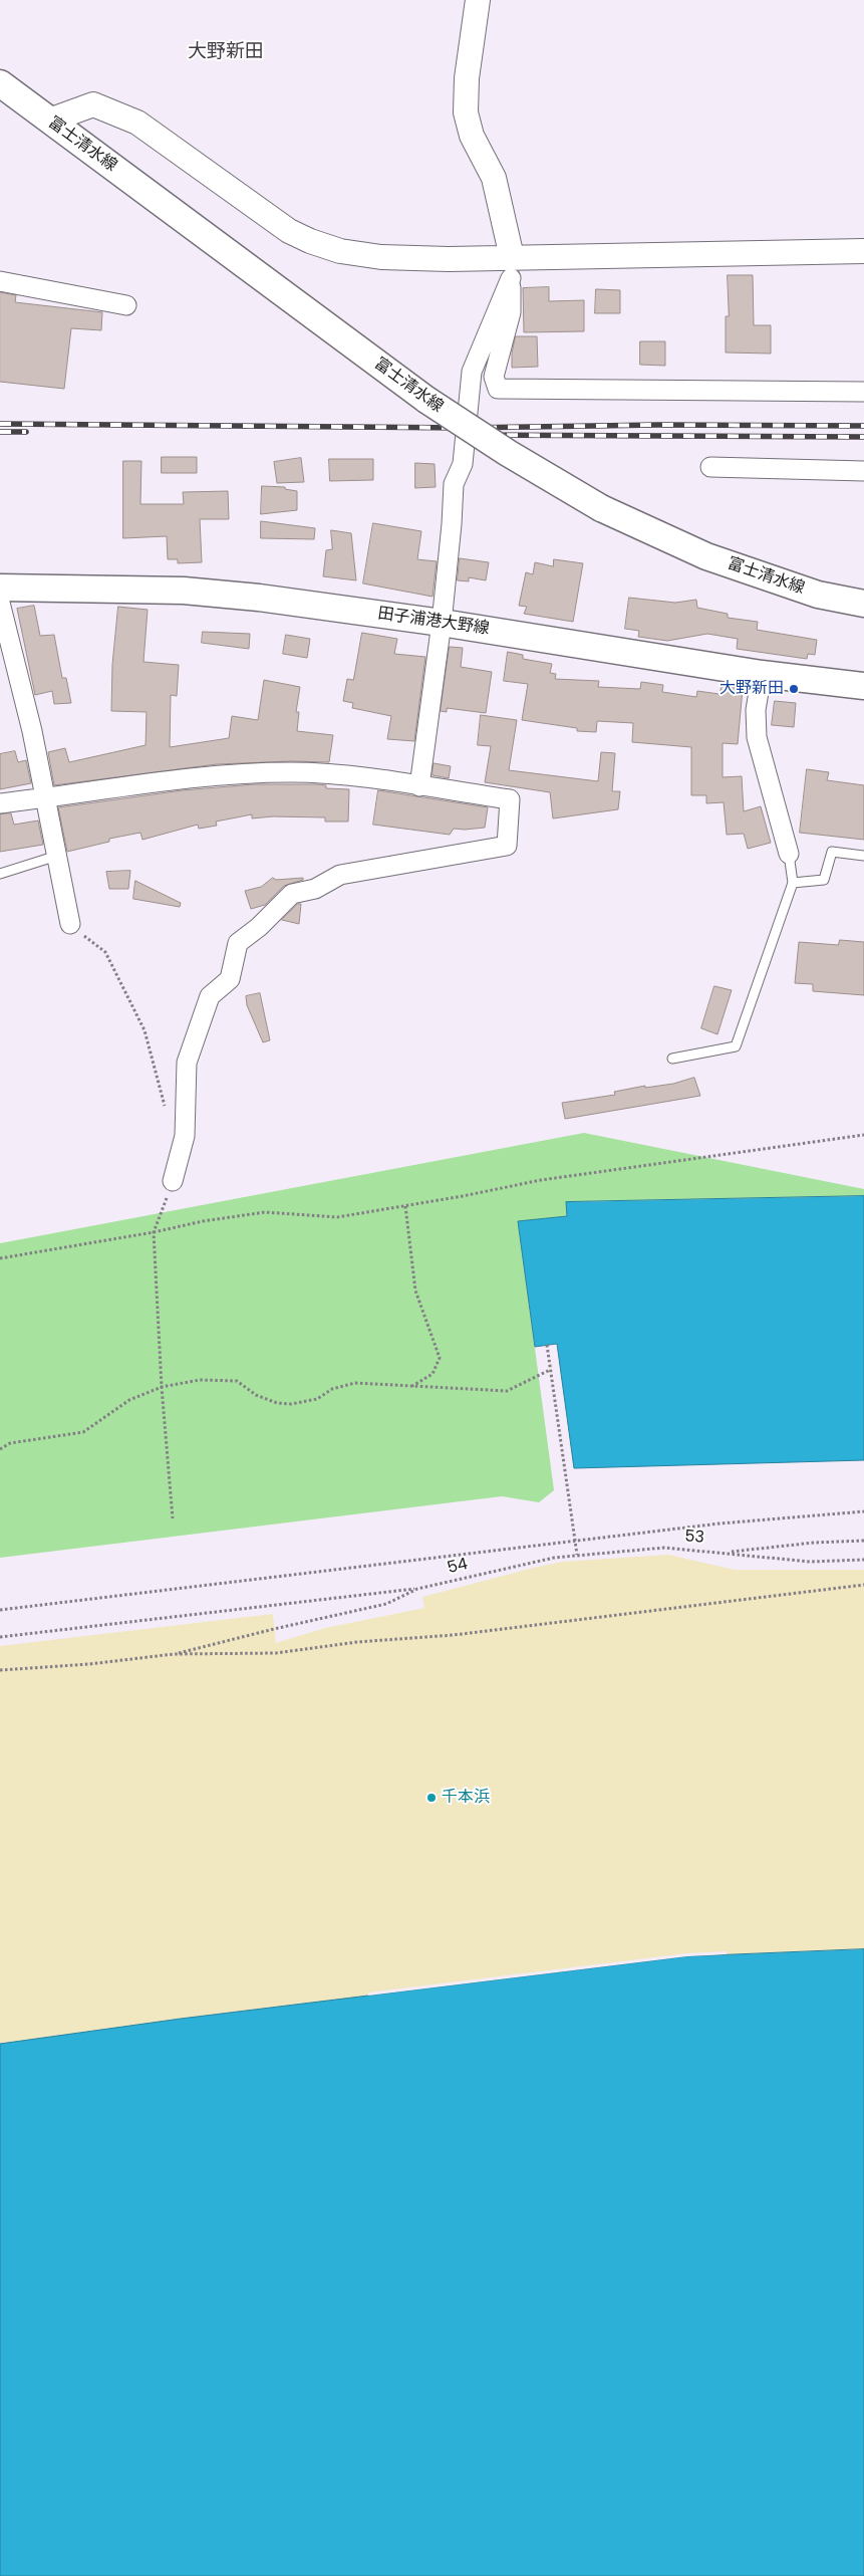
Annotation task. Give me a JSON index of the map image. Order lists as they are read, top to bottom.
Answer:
{
  "streets": {
    "main road": ["富士清水線", "田子浦港大野線"],
    "path": ["53", "54"]
  },
  "crossings": [
    ["53", "54"]
  ],
  "districts": ["大野新田"],
  "places": ["大野新田", "千本浜"]
}
